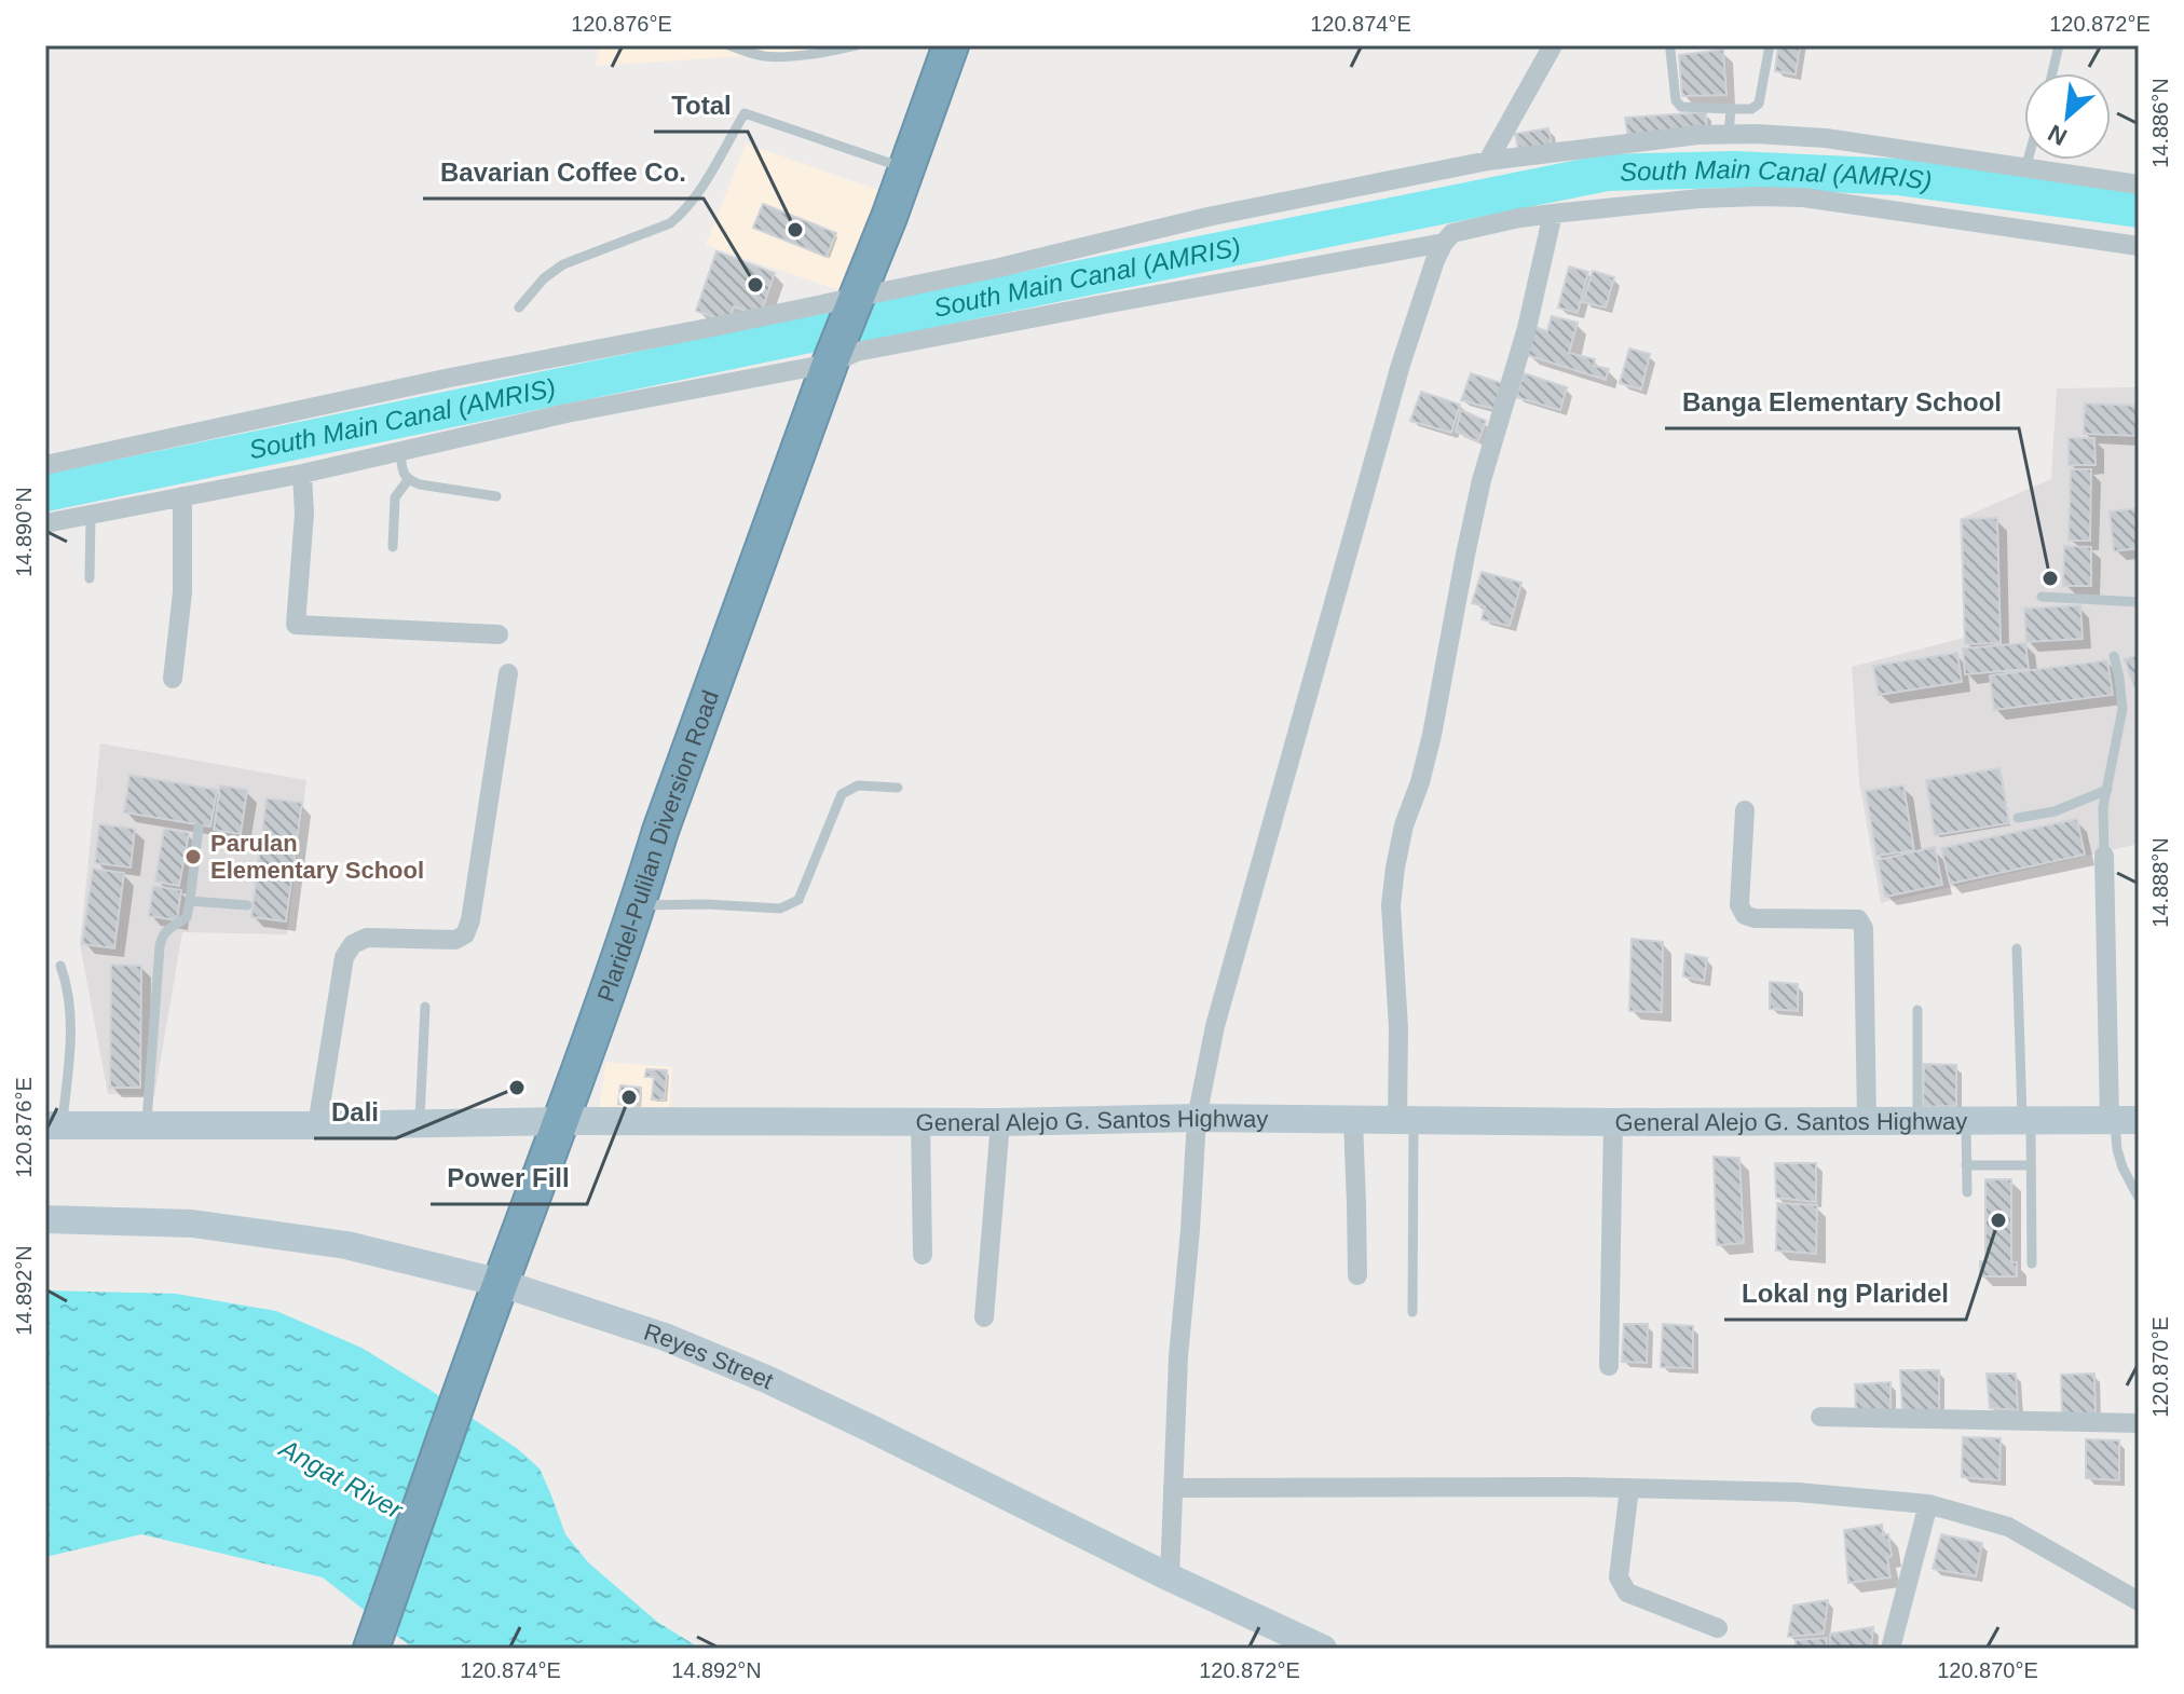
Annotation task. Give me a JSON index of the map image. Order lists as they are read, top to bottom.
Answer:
{
  "streets": {
    "highway": ["Plaridel-Pulilan Diversion Road"],
    "main road": ["General Alejo G. Santos Highway", "Reyes Street"]
  },
  "crossings": [
    ["Plaridel-Pulilan Diversion Road", "General Alejo G. Santos Highway"],
    ["Plaridel-Pulilan Diversion Road", "Reyes Street"]
  ],
  "water": ["South Main Canal (AMRIS)", "Angat River"],
  "places": [
    "Total",
    "Bavarian Coffee Co.",
    "Banga Elementary School",
    "Parulan Elementary School",
    "Dali",
    "Power Fill",
    "Lokal ng Plaridel"
  ],
  "north": "bottom left",
  "coordinates": [
    "120.876°E",
    "120.874°E",
    "120.872°E",
    "14.886°N",
    "14.890°N",
    "14.888°N",
    "14.892°N",
    "120.870°E"
  ]
}
